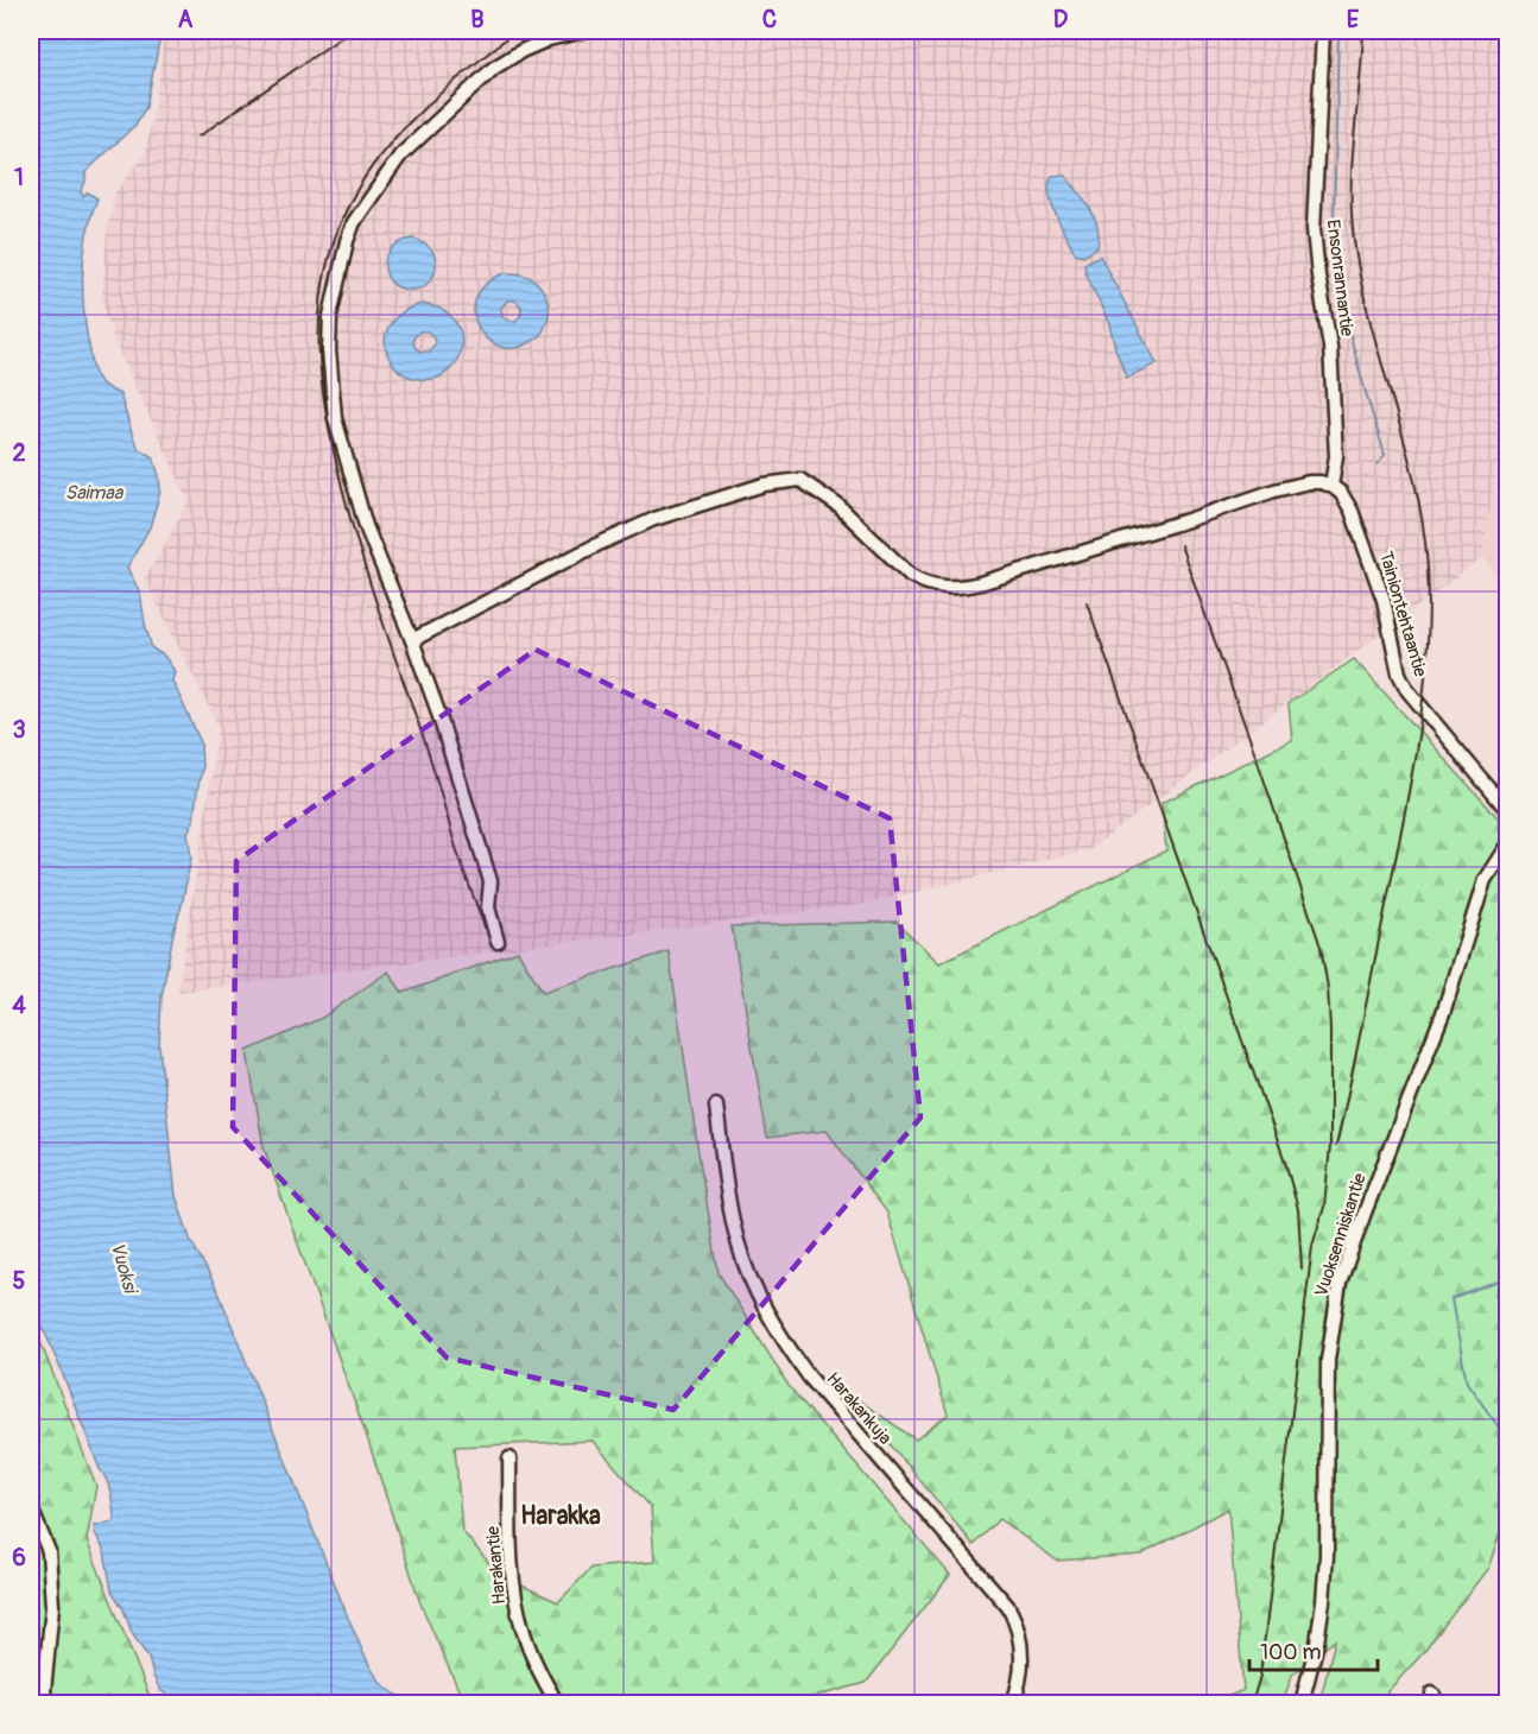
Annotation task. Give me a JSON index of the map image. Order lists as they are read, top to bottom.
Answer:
{
  "streets": {
    "street": [
      "Ensonrannantie",
      "Tainiontehtaantie",
      "Vuoksenniskantie",
      "Harakankuja",
      "Harakantie"
    ]
  },
  "crossings": [
    ["Ensonrannantie", "Tainiontehtaantie"]
  ],
  "districts": ["Harakka"],
  "water": ["Saimaa", "Vuoksi"],
  "scale_bar": "100 m",
  "grid": {
    "columns": [
      "A",
      "B",
      "C",
      "D",
      "E"
    ],
    "rows": [
      "1",
      "2",
      "3",
      "4",
      "5",
      "6"
    ]
  }
}
